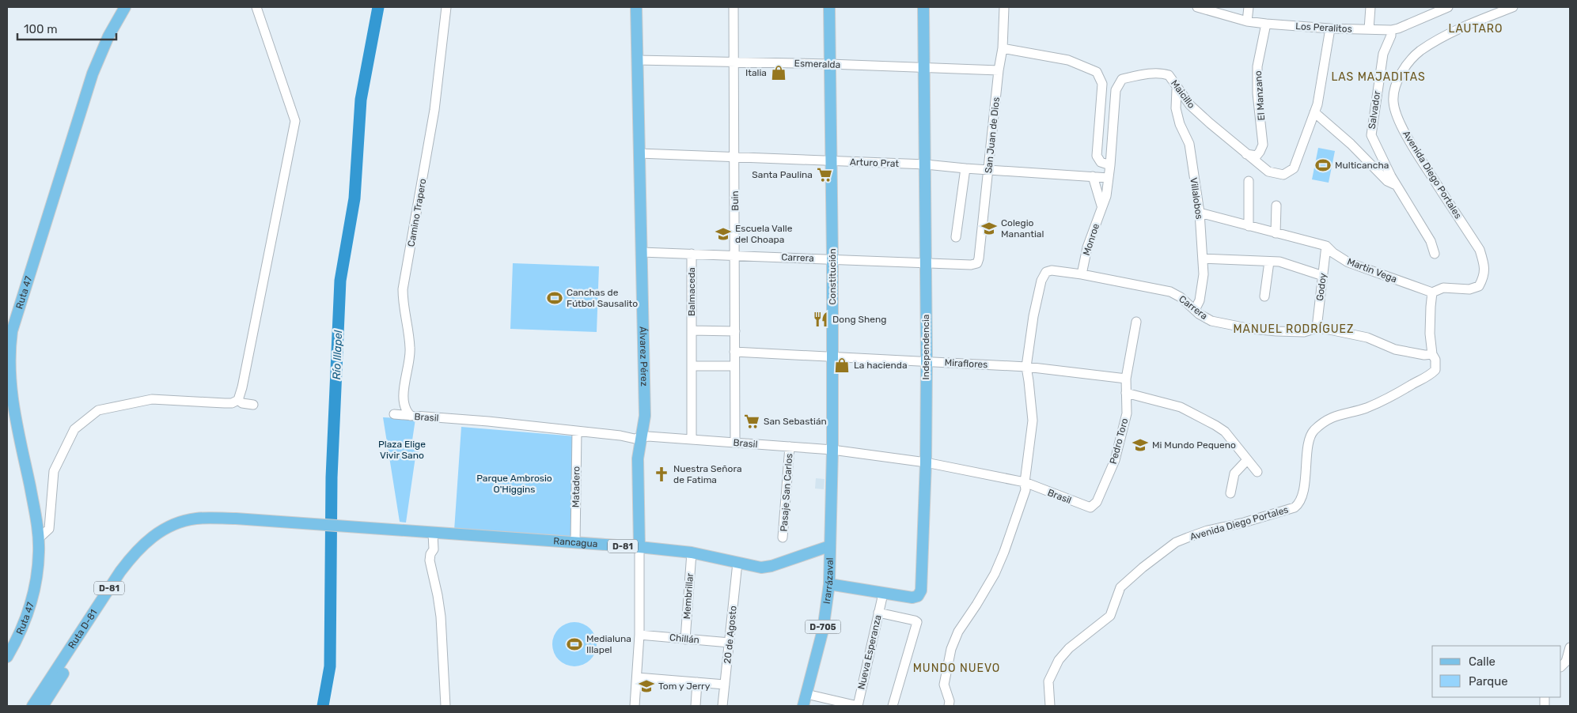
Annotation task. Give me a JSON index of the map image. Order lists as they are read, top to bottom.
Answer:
{
  "streets": {
    "main road": [
      "Constitución",
      "Ruta 47",
      "Independencia",
      "Álvarez Pérez",
      "Rancagua",
      "D-81",
      "Irarrázaval",
      "D-705",
      "Ruta D-81"
    ],
    "street": [
      "Los Peralitos",
      "Esmeralda",
      "Maicillo",
      "El Manzano",
      "Salvador",
      "San Juan de Dios",
      "Arturo Prat",
      "Avenida Diego Portales",
      "Villalobos",
      "Buin",
      "Camino Trapero",
      "Monroe",
      "Carrera",
      "Martin Vega",
      "Godoy",
      "Balmaceda",
      "Miraflores",
      "Brasil",
      "Pedro Toro",
      "Matadero",
      "Pasaje San Carlos",
      "Membrillar",
      "20 de Agosto",
      "Chillán",
      "Nueva Esperanza"
    ]
  },
  "crossings": [
    ["Los Peralitos", "Maicillo"],
    ["Los Peralitos", "El Manzano"],
    ["Los Peralitos", "Salvador"],
    ["Esmeralda", "San Juan de Dios"],
    ["Esmeralda", "Buin"],
    ["Esmeralda", "Constitución"],
    ["Esmeralda", "Independencia"],
    ["Esmeralda", "Álvarez Pérez"],
    ["Maicillo", "El Manzano"],
    ["Maicillo", "Salvador"],
    ["Maicillo", "Villalobos"],
    ["Maicillo", "Monroe"],
    ["San Juan de Dios", "Arturo Prat"],
    ["San Juan de Dios", "Carrera"],
    ["Arturo Prat", "Buin"],
    ["Arturo Prat", "Monroe"],
    ["Arturo Prat", "Constitución"],
    ["Arturo Prat", "Independencia"],
    ["Arturo Prat", "Álvarez Pérez"],
    ["Avenida Diego Portales", "Carrera"],
    ["Avenida Diego Portales", "Martin Vega"],
    ["Villalobos", "Carrera"],
    ["Villalobos", "Martin Vega"],
    ["Buin", "Carrera"],
    ["Buin", "Miraflores"],
    ["Buin", "Brasil"],
    ["Camino Trapero", "Brasil"],
    ["Monroe", "Carrera"],
    ["Carrera", "Constitución"],
    ["Carrera", "Godoy"],
    ["Carrera", "Balmaceda"],
    ["Carrera", "Independencia"],
    ["Carrera", "Álvarez Pérez"],
    ["Carrera", "Miraflores"],
    ["Martin Vega", "Godoy"],
    ["Constitución", "Miraflores"],
    ["Constitución", "Brasil"],
    ["Constitución", "Rancagua"],
    ["Constitución", "Irarrázaval"],
    ["Balmaceda", "Brasil"],
    ["Independencia", "Miraflores"],
    ["Independencia", "Brasil"],
    ["Independencia", "Irarrázaval"],
    ["Independencia", "Nueva Esperanza"],
    ["Álvarez Pérez", "Brasil"],
    ["Álvarez Pérez", "Rancagua"],
    ["Álvarez Pérez", "Chillán"],
    ["Miraflores", "Pedro Toro"],
    ["Brasil", "Pedro Toro"],
    ["Brasil", "Matadero"],
    ["Brasil", "Pasaje San Carlos"],
    ["Matadero", "Rancagua"],
    ["Rancagua", "Irarrázaval"],
    ["Rancagua", "Membrillar"],
    ["Rancagua", "Ruta D-81"],
    ["Rancagua", "20 de Agosto"],
    ["Irarrázaval", "Nueva Esperanza"],
    ["Membrillar", "Chillán"],
    ["20 de Agosto", "Chillán"]
  ],
  "districts": [
    "LAUTARO",
    "LAS MAJADITAS",
    "MANUEL RODRÍGUEZ",
    "MUNDO NUEVO"
  ],
  "water": ["Río Illapel"],
  "parks": ["Plaza Elige Vivir Sano", "Parque Ambrosio O'Higgins"],
  "places": {
    "shop": ["Italia", "La hacienda"],
    "sports": ["Multicancha", "Canchas de Fútbol Sausalito", "Medialuna Illapel"],
    "supermarket": ["Santa Paulina", "San Sebastián"],
    "school or university": [
      "Colegio Manantial",
      "Escuela Valle del Choapa",
      "Mi Mundo Pequeno",
      "Tom y Jerry"
    ],
    "restaurant": ["Dong Sheng"],
    "church": ["Nuestra Señora de Fatima"]
  },
  "legend": ["Calle", "Parque"],
  "scale_bar": "100 m"
}
